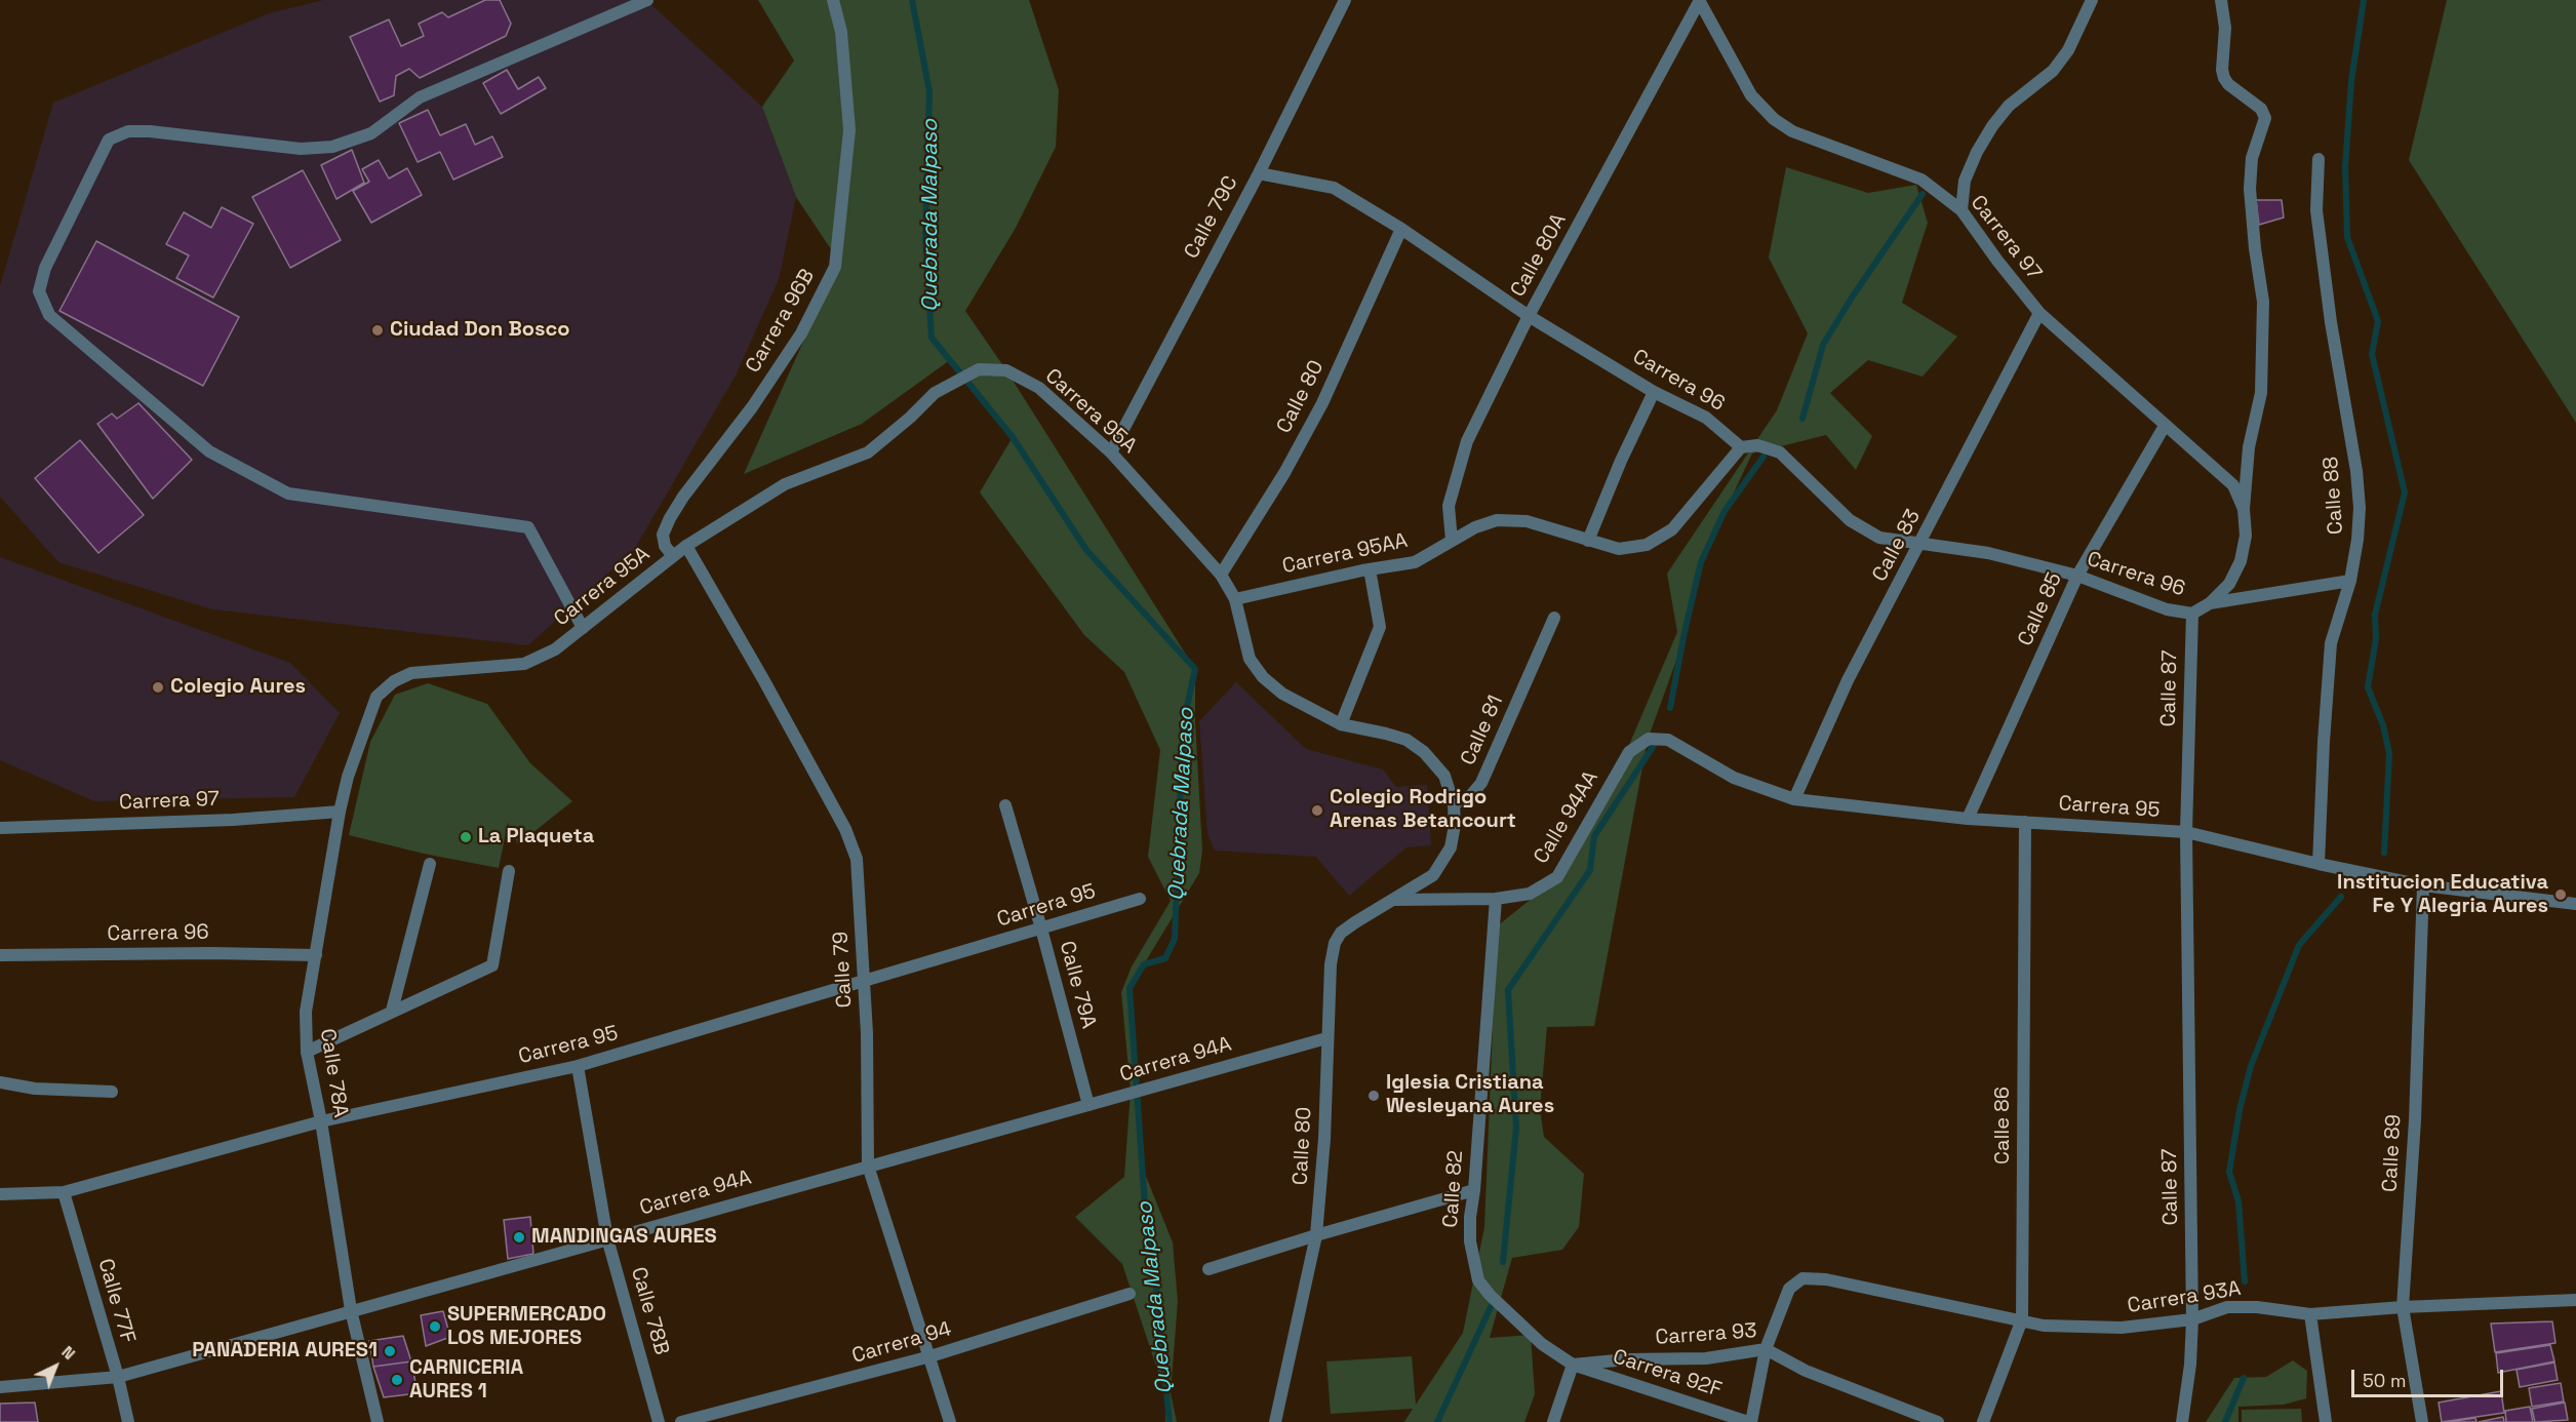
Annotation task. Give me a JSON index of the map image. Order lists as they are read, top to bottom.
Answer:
{
  "streets": {
    "street": [
      "Calle 79C",
      "Carrera 97",
      "Calle 80A",
      "Carrera 96B",
      "Carrera 96",
      "Calle 80",
      "Carrera 95A",
      "Calle 88",
      "Calle 83",
      "Carrera 95AA",
      "Calle 85",
      "Calle 87",
      "Calle 81",
      "Carrera 95",
      "Calle 94AA",
      "Calle 79",
      "Calle 79A",
      "Carrera 94A",
      "Calle 78A",
      "Calle 86",
      "Calle 89",
      "Calle 82",
      "Carrera 93A",
      "Calle 77F",
      "Calle 78B",
      "Carrera 93",
      "Carrera 94",
      "Carrera 92F"
    ]
  },
  "crossings": [
    ["Calle 79C", "Carrera 96"],
    ["Calle 79C", "Carrera 95A"],
    ["Carrera 97", "Calle 80A"],
    ["Carrera 97", "Calle 83"],
    ["Carrera 97", "Calle 85"],
    ["Carrera 97", "Calle 78A"],
    ["Calle 80A", "Carrera 96"],
    ["Calle 80A", "Carrera 95AA"],
    ["Carrera 96B", "Carrera 95A"],
    ["Carrera 96", "Calle 80"],
    ["Carrera 96", "Calle 88"],
    ["Carrera 96", "Calle 83"],
    ["Carrera 96", "Carrera 95AA"],
    ["Carrera 96", "Calle 85"],
    ["Carrera 96", "Calle 87"],
    ["Carrera 96", "Calle 78A"],
    ["Calle 80", "Carrera 95A"],
    ["Calle 80", "Calle 94AA"],
    ["Calle 80", "Carrera 94A"],
    ["Carrera 95A", "Carrera 95AA"],
    ["Carrera 95A", "Calle 81"],
    ["Carrera 95A", "Calle 79"],
    ["Carrera 95A", "Calle 78A"],
    ["Calle 88", "Carrera 95"],
    ["Calle 83", "Carrera 95"],
    ["Calle 85", "Carrera 95"],
    ["Calle 87", "Carrera 95"],
    ["Calle 87", "Carrera 93A"],
    ["Carrera 95", "Calle 94AA"],
    ["Carrera 95", "Calle 79"],
    ["Carrera 95", "Calle 79A"],
    ["Carrera 95", "Calle 78A"],
    ["Carrera 95", "Calle 86"],
    ["Carrera 95", "Calle 89"],
    ["Carrera 95", "Calle 77F"],
    ["Carrera 95", "Calle 78B"],
    ["Calle 94AA", "Calle 82"],
    ["Calle 79", "Carrera 94A"],
    ["Calle 79", "Carrera 94"],
    ["Calle 79A", "Carrera 94A"],
    ["Carrera 94A", "Calle 78A"],
    ["Carrera 94A", "Calle 77F"],
    ["Carrera 94A", "Calle 78B"],
    ["Calle 86", "Carrera 93A"],
    ["Calle 89", "Carrera 93A"],
    ["Calle 82", "Carrera 93"],
    ["Calle 82", "Carrera 92F"],
    ["Carrera 93A", "Carrera 93"],
    ["Carrera 93", "Carrera 92F"]
  ],
  "water": ["Quebrada Malpaso"],
  "places": [
    "Ciudad Don Bosco",
    "Colegio Aures",
    "Colegio Rodrigo Arenas Betancourt",
    "La Plaqueta",
    "Institucion Educativa Fe Y Alegria Aures",
    "Iglesia Cristiana Wesleyana Aures",
    "MANDINGAS AURES",
    "SUPERMERCADO LOS MEJORES",
    "PANADERIA AURES1",
    "CARNICERIA AURES 1"
  ],
  "scale_bar": "50 m",
  "north": "top right"
}
